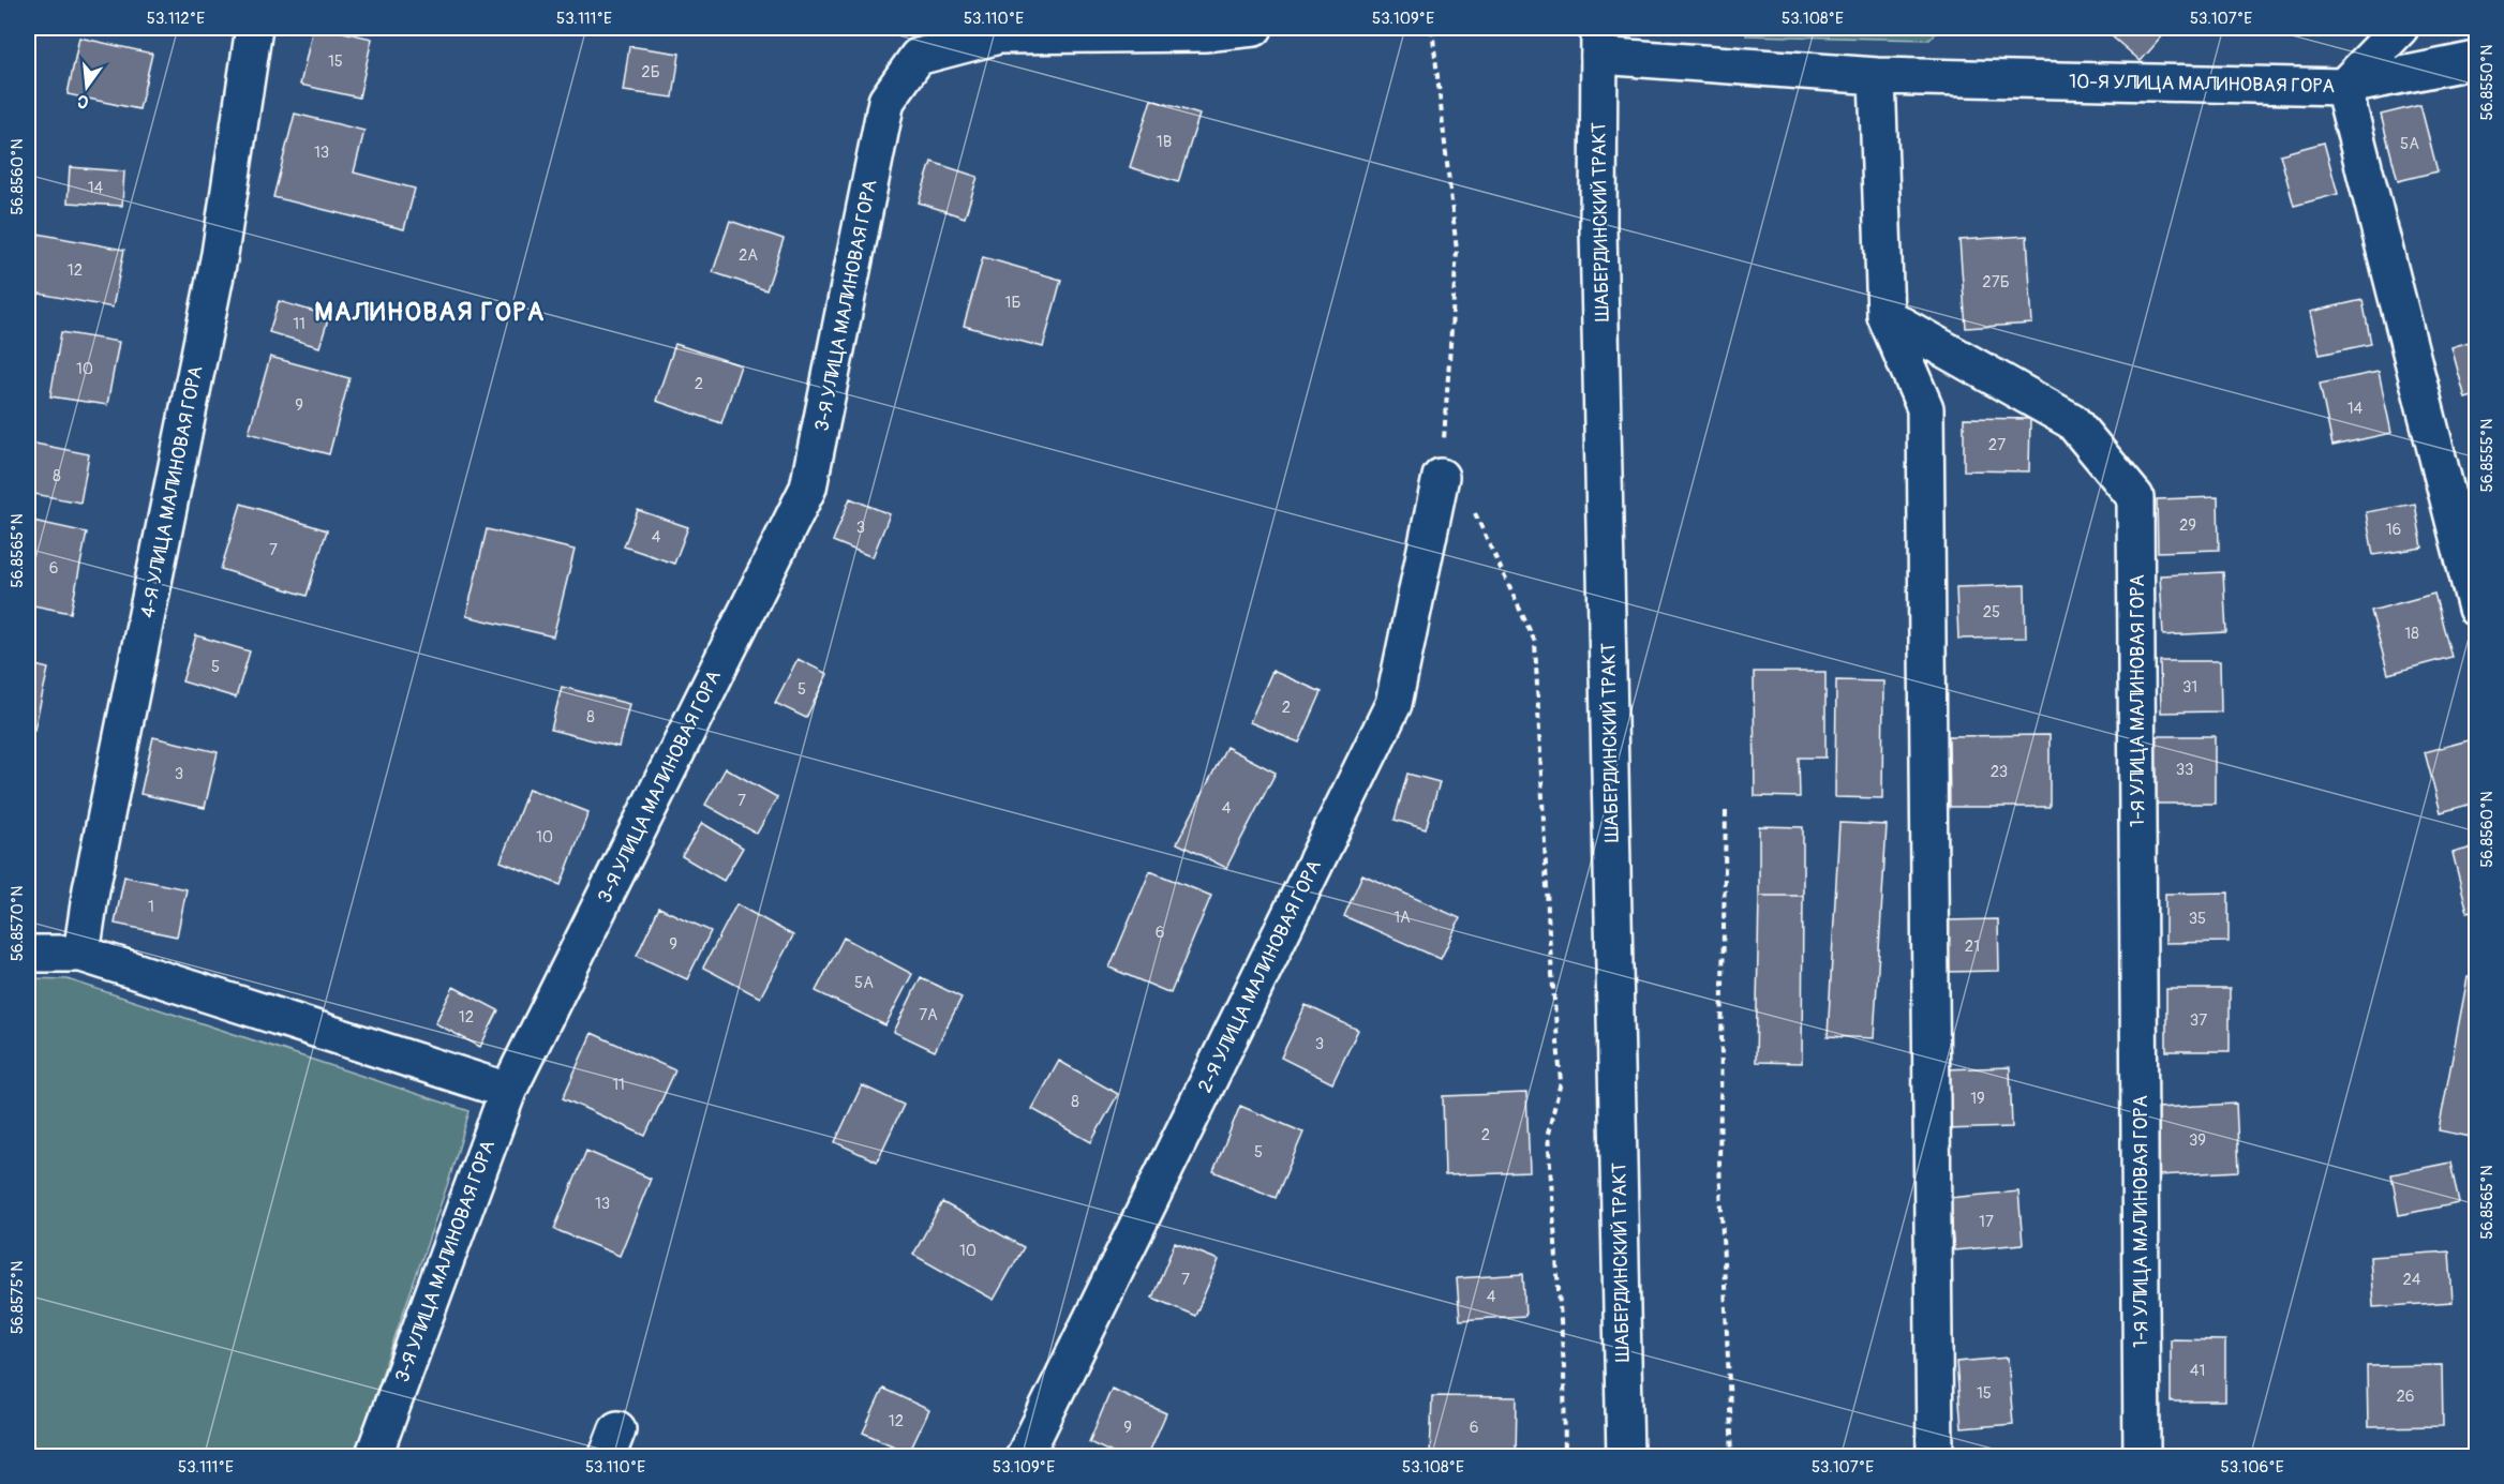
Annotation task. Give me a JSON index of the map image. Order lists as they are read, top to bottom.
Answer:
{
  "streets": {
    "street": [
      "10-Я УЛИЦА МАЛИНОВАЯ ГОРА",
      "ШАБЕРДИНСКИЙ ТРАКТ",
      "3-Я УЛИЦА МАЛИНОВАЯ ГОРА",
      "4-Я УЛИЦА МАЛИНОВАЯ ГОРА",
      "1-Я УЛИЦА МАЛИНОВАЯ ГОРА",
      "2-Я УЛИЦА МАЛИНОВАЯ ГОРА"
    ]
  },
  "crossings": [
    ["10-Я УЛИЦА МАЛИНОВАЯ ГОРА", "ШАБЕРДИНСКИЙ ТРАКТ"]
  ],
  "districts": ["МАЛИНОВАЯ ГОРА"],
  "house_numbers": [
    "15",
    "2Б",
    "1В",
    "5А",
    "13",
    "14",
    "2А",
    "12",
    "27Б",
    "1Б",
    "11",
    "10",
    "2",
    "9",
    "14",
    "27",
    "8",
    "29",
    "3",
    "16",
    "4",
    "7",
    "6",
    "25",
    "18",
    "5",
    "31",
    "5",
    "2",
    "8",
    "33",
    "23",
    "3",
    "7",
    "4",
    "10",
    "1",
    "1А",
    "35",
    "6",
    "9",
    "21",
    "5А",
    "7А",
    "12",
    "37",
    "3",
    "11",
    "19",
    "8",
    "2",
    "39",
    "5",
    "13",
    "17",
    "10",
    "7",
    "24",
    "4",
    "41",
    "15",
    "26",
    "12",
    "9",
    "6"
  ],
  "north": "bottom",
  "coordinates": [
    "53.112°E",
    "53.111°E",
    "53.110°E",
    "53.109°E",
    "53.108°E",
    "53.107°E",
    "56.8550°N",
    "56.8560°N",
    "56.8555°N",
    "56.8565°N",
    "56.8570°N",
    "56.8575°N",
    "53.106°E"
  ]
}
